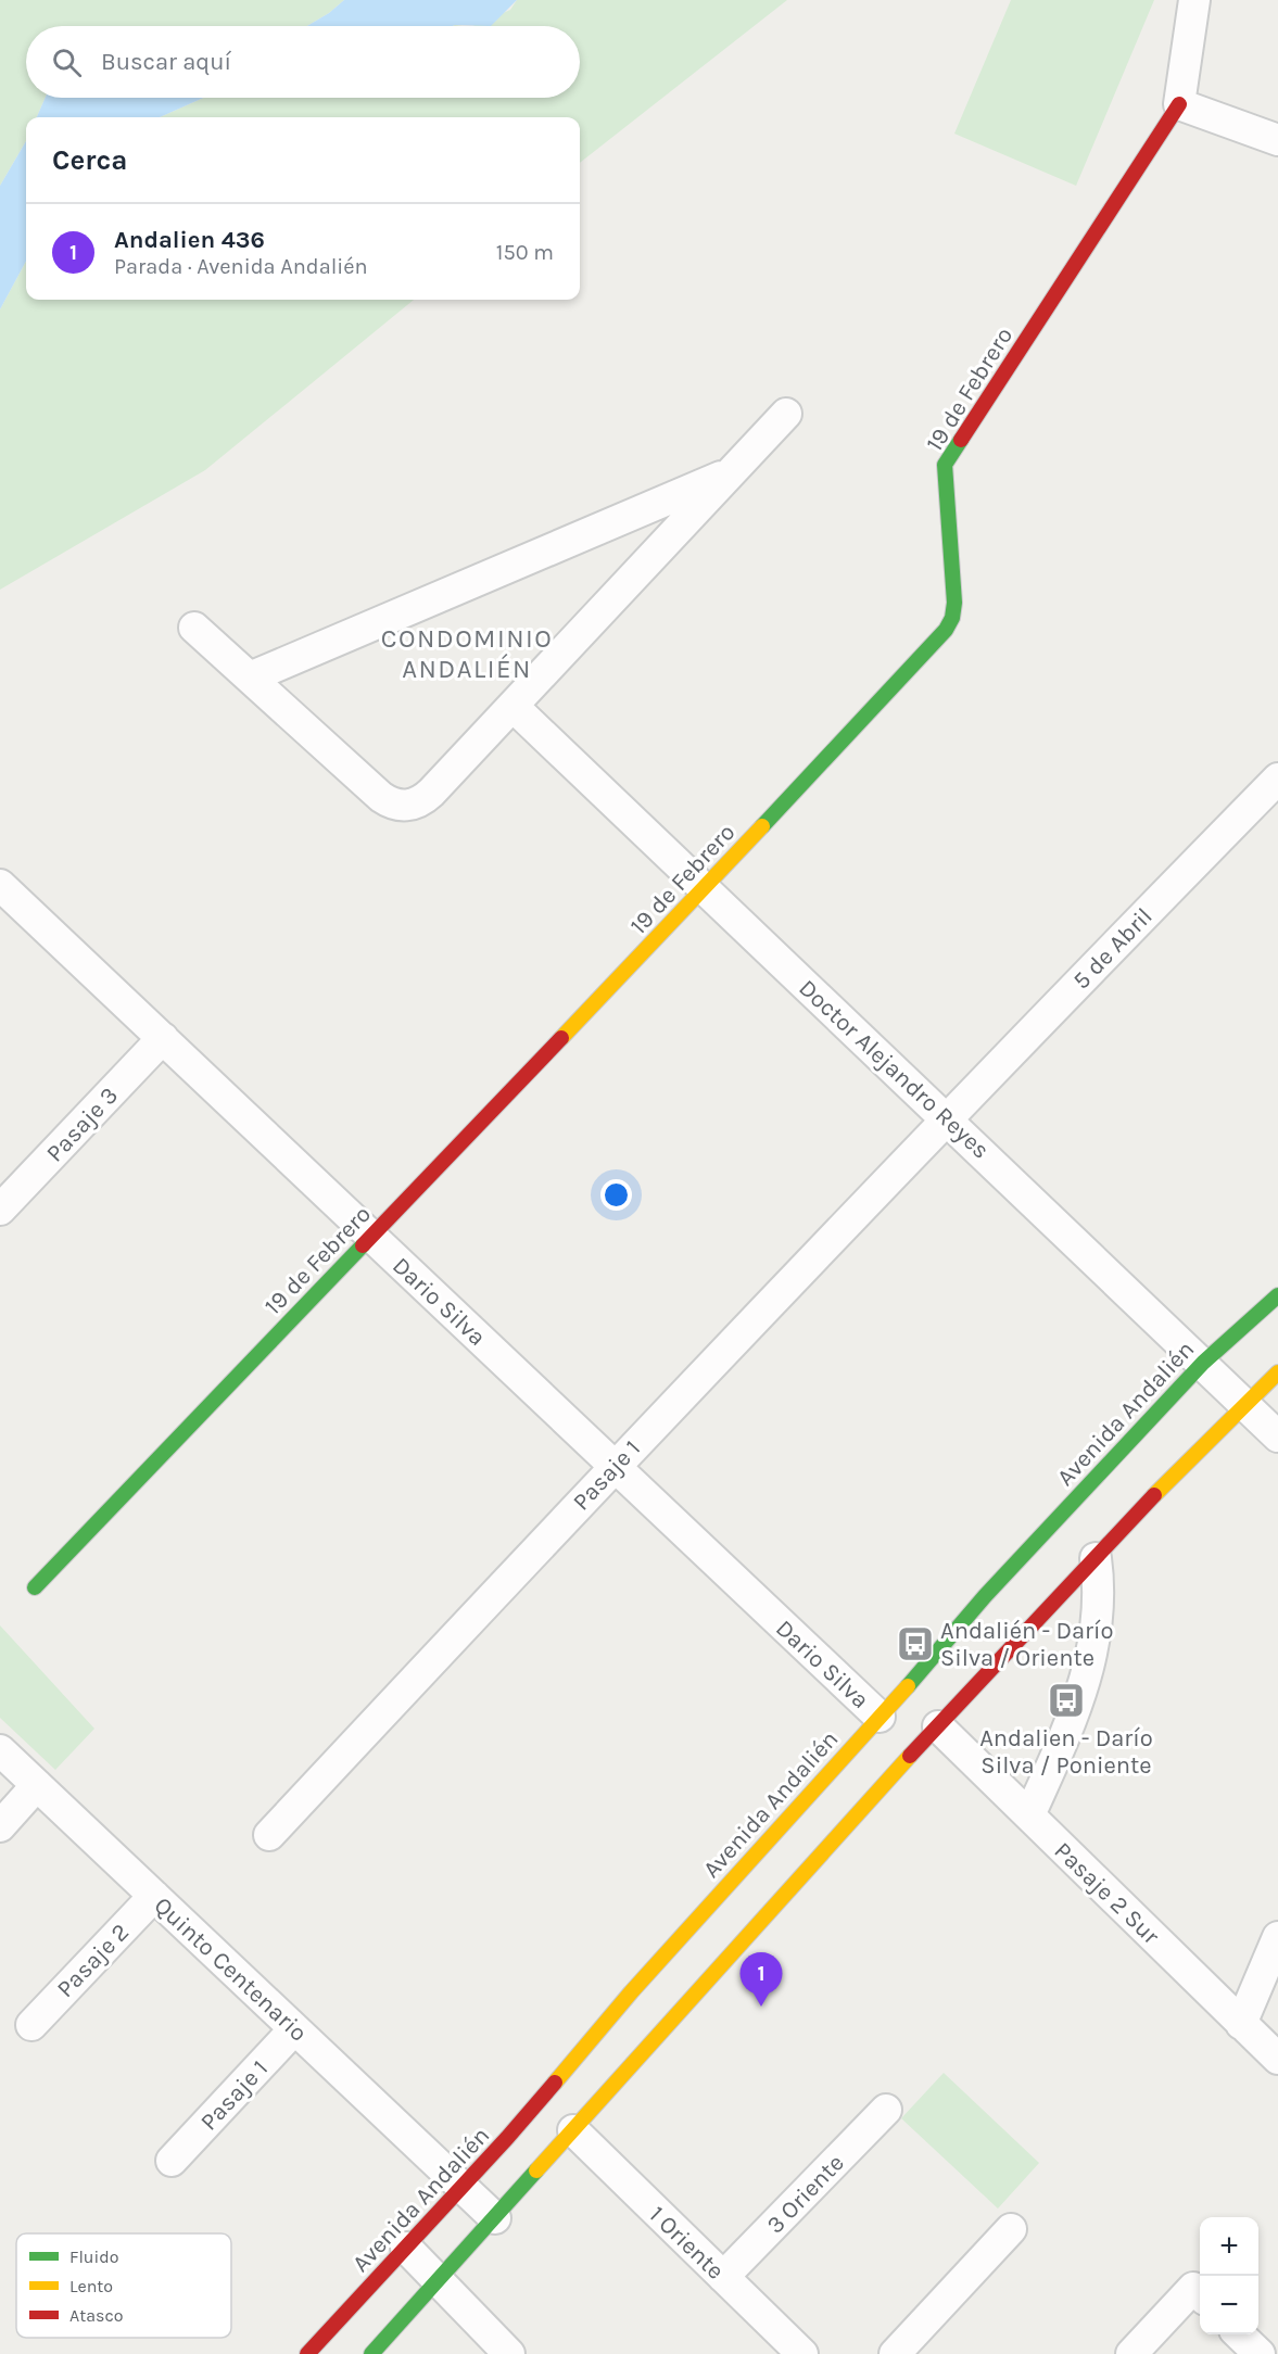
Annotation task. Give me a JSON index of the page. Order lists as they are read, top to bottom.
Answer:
{
  "streets": {
    "main road": ["19 de Febrero", "Avenida Andalién"],
    "street": [
      "5 de Abril",
      "Doctor Alejandro Reyes",
      "Pasaje 3",
      "Dario Silva",
      "Pasaje 1",
      "Pasaje 2 Sur",
      "Pasaje 2",
      "Quinto Centenario",
      "3 Oriente",
      "1 Oriente"
    ]
  },
  "crossings": [
    ["19 de Febrero", "Doctor Alejandro Reyes"],
    ["19 de Febrero", "Dario Silva"],
    ["5 de Abril", "Doctor Alejandro Reyes"],
    ["5 de Abril", "Pasaje 1"],
    ["Doctor Alejandro Reyes", "Avenida Andalién"],
    ["Doctor Alejandro Reyes", "Pasaje 1"],
    ["Pasaje 3", "Dario Silva"],
    ["Dario Silva", "Avenida Andalién"],
    ["Dario Silva", "Pasaje 1"],
    ["Avenida Andalién", "Quinto Centenario"],
    ["Pasaje 1", "Quinto Centenario"],
    ["Pasaje 2", "Quinto Centenario"],
    ["3 Oriente", "1 Oriente"]
  ],
  "districts": ["CONDOMINIO ANDALIÉN"],
  "places": {
    "bus stop": ["Andalién - Darío Silva / Oriente", "Andalien - Darío Silva / Poniente"]
  },
  "legend": ["Fluido", "Lento", "Atasco"],
  "page": {
    "search": "Buscar aquí",
    "heading": "Cerca",
    "list": [
      {
        "mark": "1",
        "name": "Andalien 436",
        "note": "Parada · Avenida Andalién",
        "value": "150 m"
      }
    ],
    "pins": "1",
    "map_buttons": ["+", "−"]
  }
}
